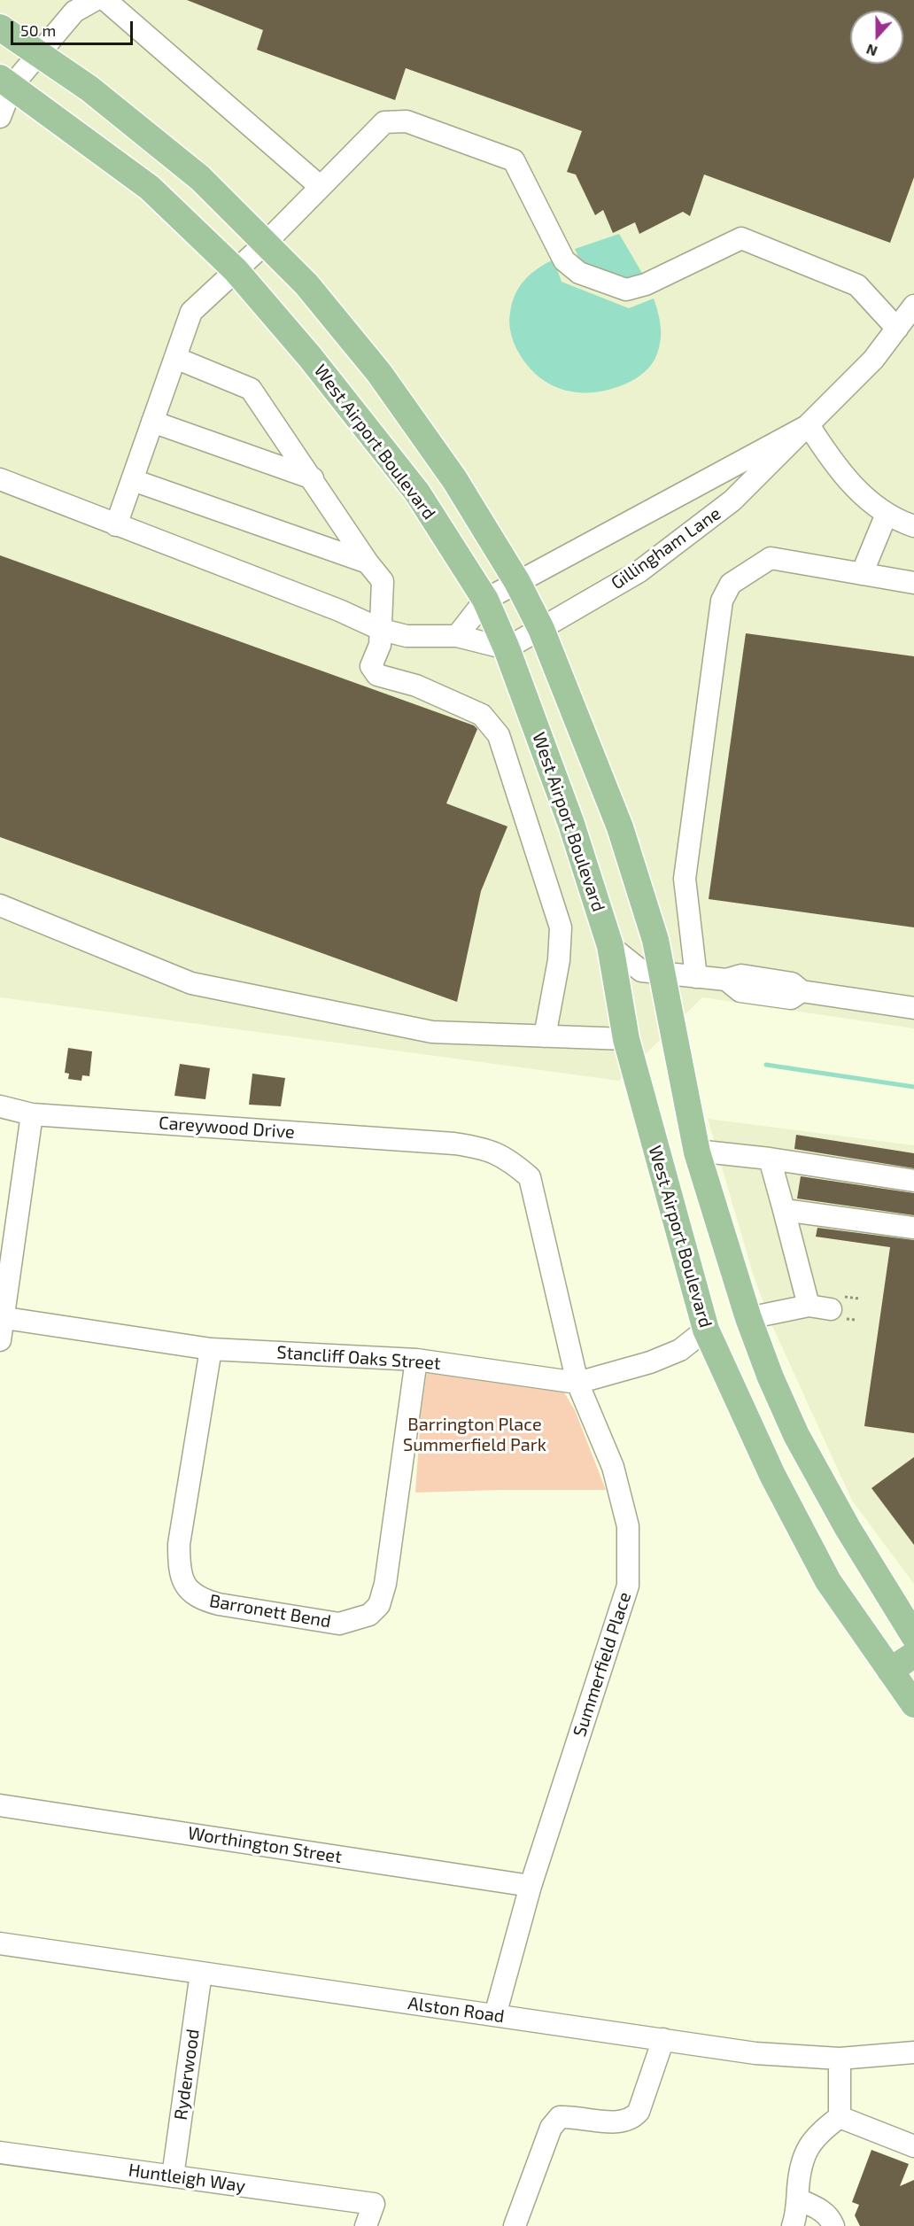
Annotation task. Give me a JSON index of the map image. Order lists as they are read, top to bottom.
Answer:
{
  "streets": {
    "main road": ["West Airport Boulevard"],
    "street": [
      "Gillingham Lane",
      "Careywood Drive",
      "Stancliff Oaks Street",
      "Barronett Bend",
      "Summerfield Place",
      "Worthington Street",
      "Alston Road",
      "Ryderwood",
      "Huntleigh Way"
    ]
  },
  "crossings": [
    ["West Airport Boulevard", "Gillingham Lane"],
    ["West Airport Boulevard", "Stancliff Oaks Street"],
    ["Careywood Drive", "Summerfield Place"],
    ["Stancliff Oaks Street", "Barronett Bend"],
    ["Stancliff Oaks Street", "Summerfield Place"],
    ["Summerfield Place", "Worthington Street"],
    ["Summerfield Place", "Alston Road"],
    ["Alston Road", "Ryderwood"],
    ["Ryderwood", "Huntleigh Way"]
  ],
  "parks": ["Barrington Place Summerfield Park"],
  "scale_bar": "50 m",
  "north": "bottom"
}
